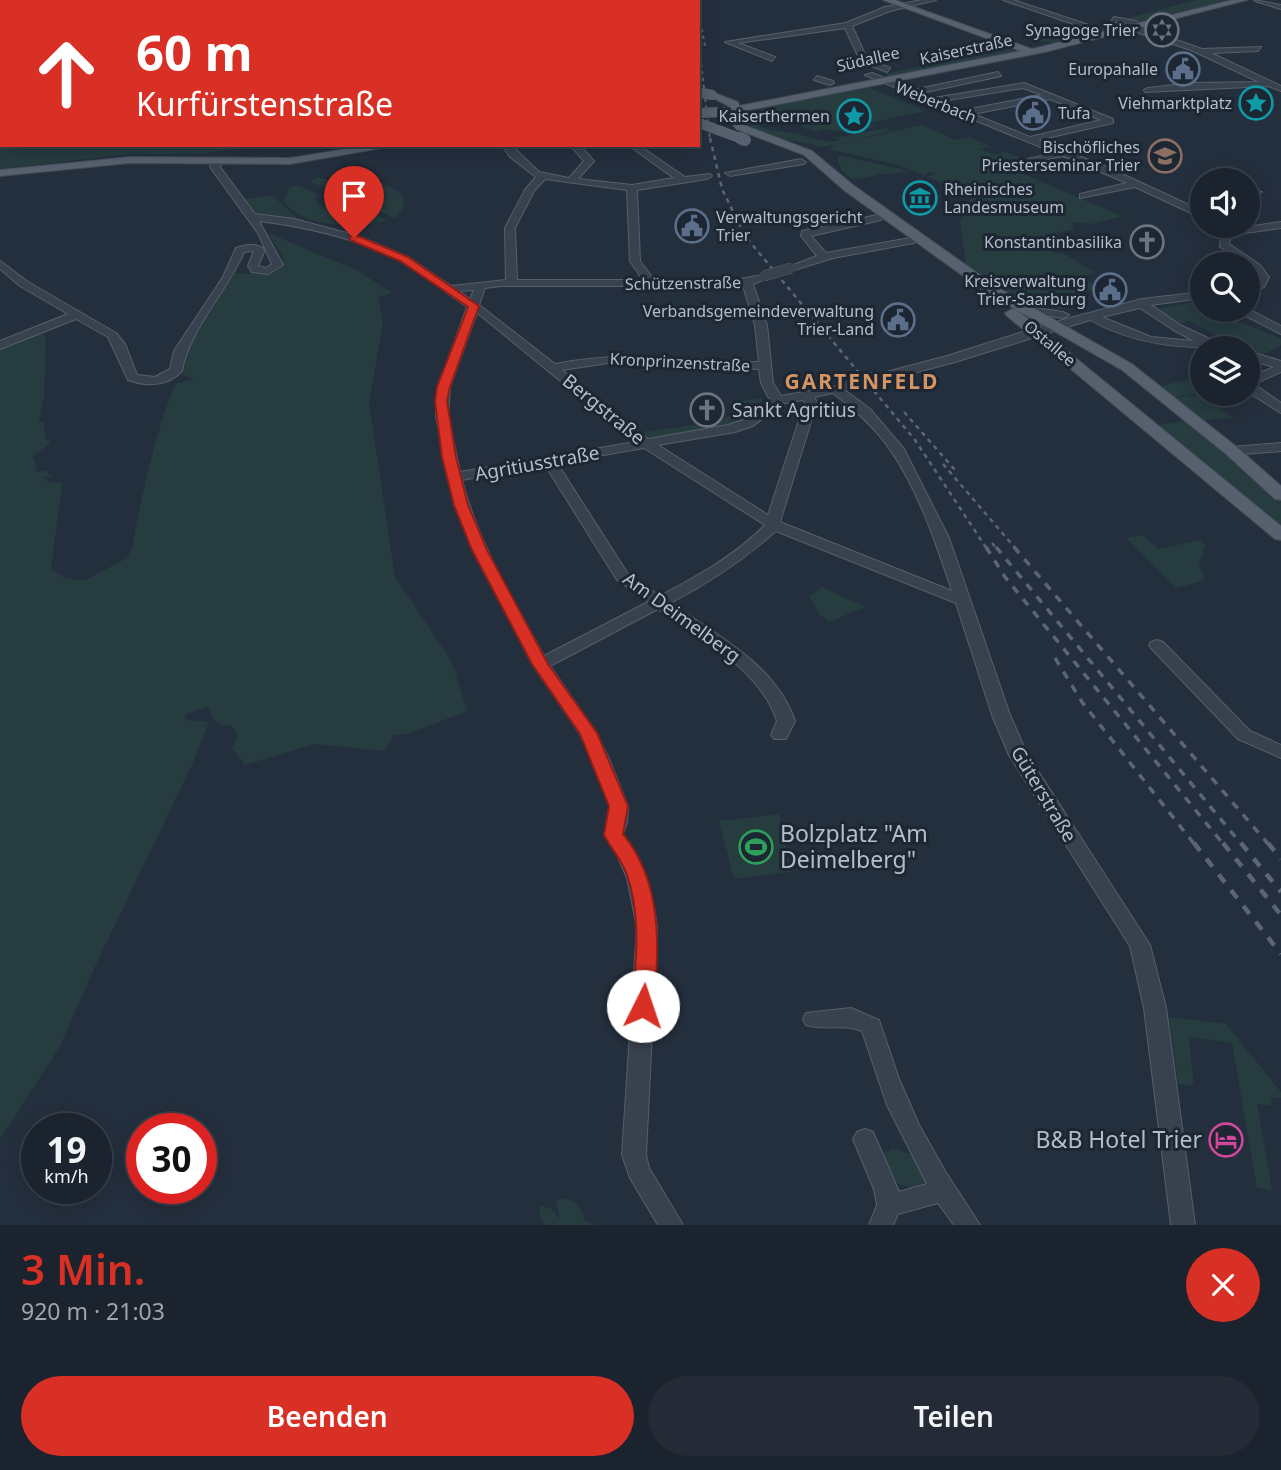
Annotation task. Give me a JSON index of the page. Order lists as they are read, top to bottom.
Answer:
{
  "streets": {
    "main road": ["Kaiserstraße", "Südallee", "Ostallee"],
    "street": [
      "Weberbach",
      "Schützenstraße",
      "Kronprinzenstraße",
      "Bergstraße",
      "Agritiusstraße",
      "Am Deimelberg",
      "Güterstraße"
    ]
  },
  "crossings": [
    ["Kaiserstraße", "Südallee"],
    ["Kaiserstraße", "Weberbach"],
    ["Südallee", "Weberbach"],
    ["Schützenstraße", "Ostallee"],
    ["Schützenstraße", "Bergstraße"],
    ["Kronprinzenstraße", "Bergstraße"],
    ["Bergstraße", "Agritiusstraße"],
    ["Bergstraße", "Güterstraße"],
    ["Agritiusstraße", "Am Deimelberg"]
  ],
  "districts": ["GARTENFELD"],
  "places": {
    "synagogue": ["Synagoge Trier"],
    "public building": [
      "Europahalle",
      "Tufa",
      "Verwaltungsgericht Trier",
      "Kreisverwaltung Trier-Saarburg",
      "Verbandsgemeindeverwaltung Trier-Land"
    ],
    "place": ["Viehmarktplatz", "Kaiserthermen"],
    "school or university": ["Bischöfliches Priesterseminar Trier"],
    "museum": ["Rheinisches Landesmuseum"],
    "church": ["Konstantinbasilika", "Sankt Agritius"],
    "sports": ["Bolzplatz \"Am Deimelberg\""],
    "hotel": ["B&B Hotel Trier"]
  },
  "page": {
    "turn": ["60 m", "Kurfürstenstraße"],
    "speed": "19 km/h",
    "limit": "30",
    "heading": ["3 Min.", "920 m · 21:03"],
    "buttons": ["Beenden", "Teilen"]
  }
}
